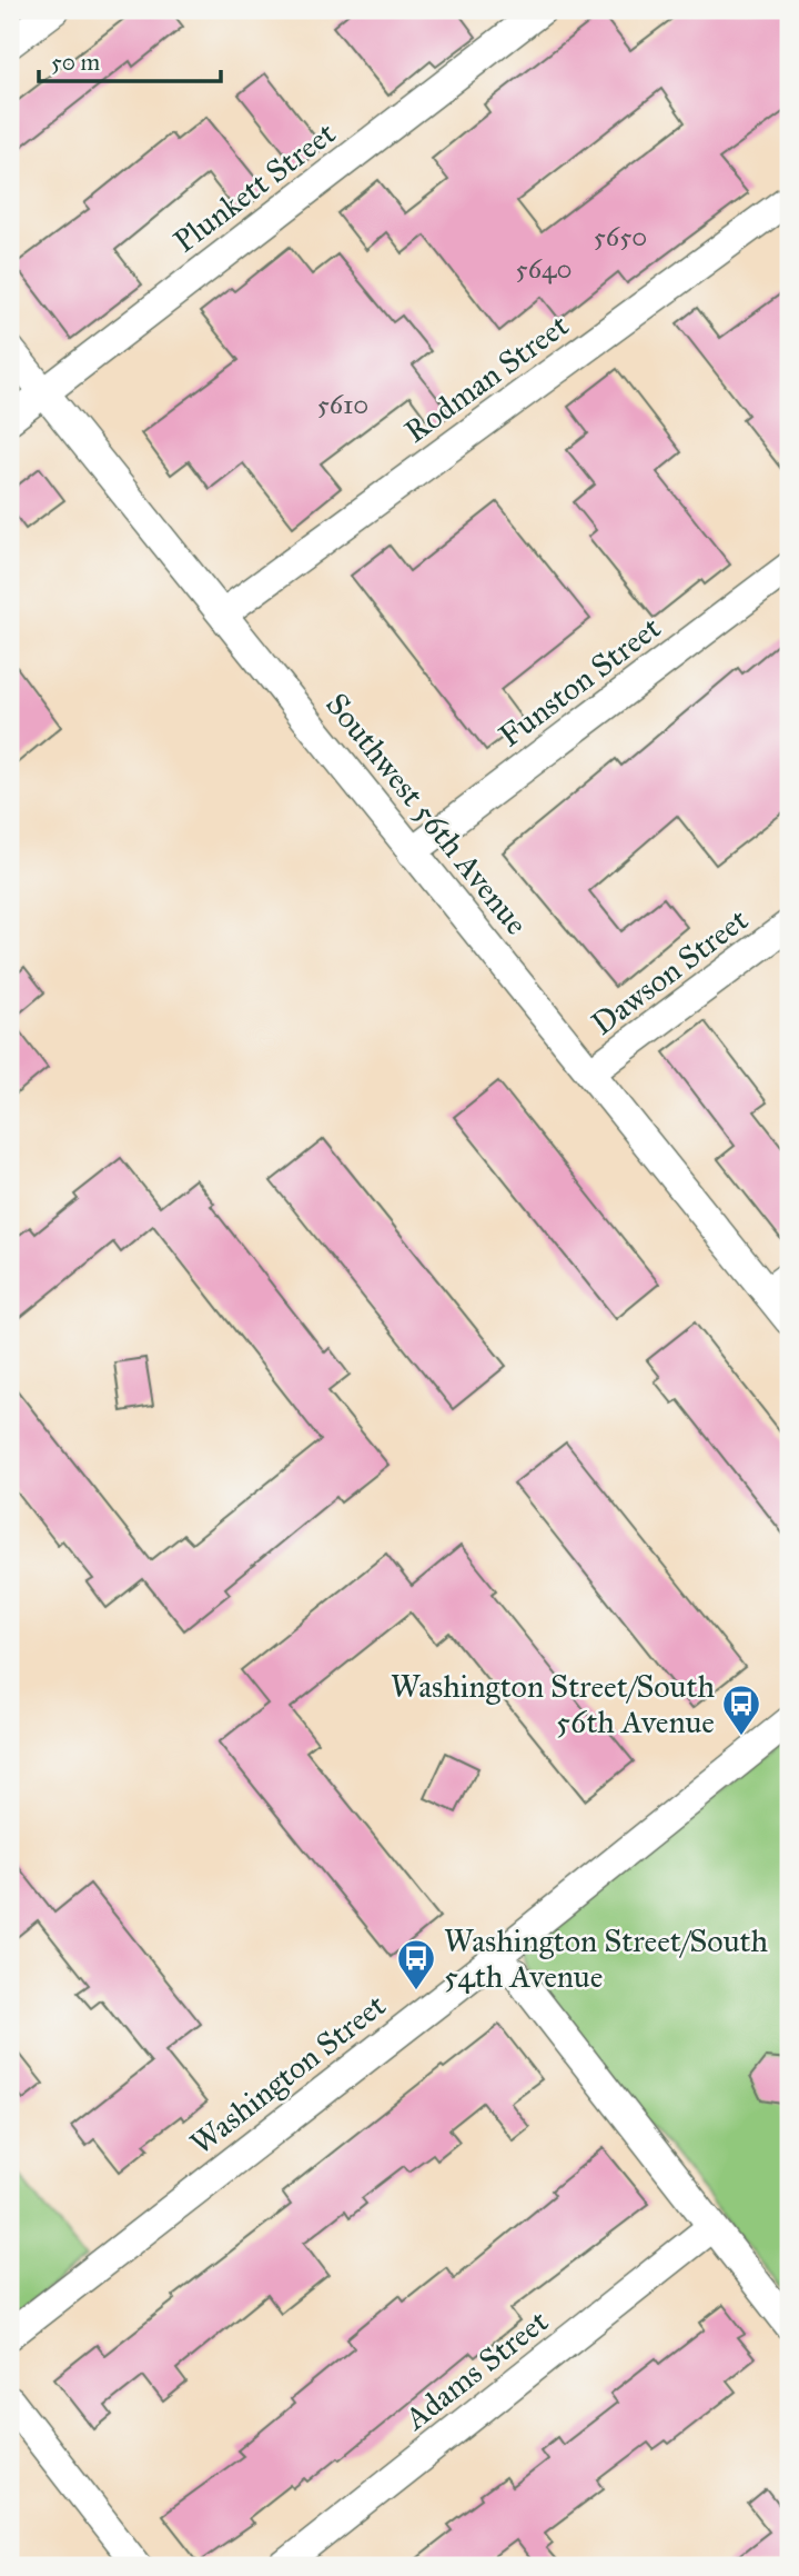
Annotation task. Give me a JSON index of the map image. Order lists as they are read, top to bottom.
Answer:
{
  "streets": {
    "street": [
      "Plunkett Street",
      "Rodman Street",
      "Funston Street",
      "Southwest 56th Avenue",
      "Dawson Street",
      "Washington Street",
      "Adams Street"
    ]
  },
  "crossings": [
    ["Plunkett Street", "Southwest 56th Avenue"],
    ["Rodman Street", "Southwest 56th Avenue"],
    ["Funston Street", "Southwest 56th Avenue"],
    ["Southwest 56th Avenue", "Dawson Street"]
  ],
  "places": {
    "bus stop": ["Washington Street/South 56th Avenue", "Washington Street/South 54th Avenue"]
  },
  "house_numbers": ["5650", "5640", "5610"],
  "scale_bar": "50 m"
}
